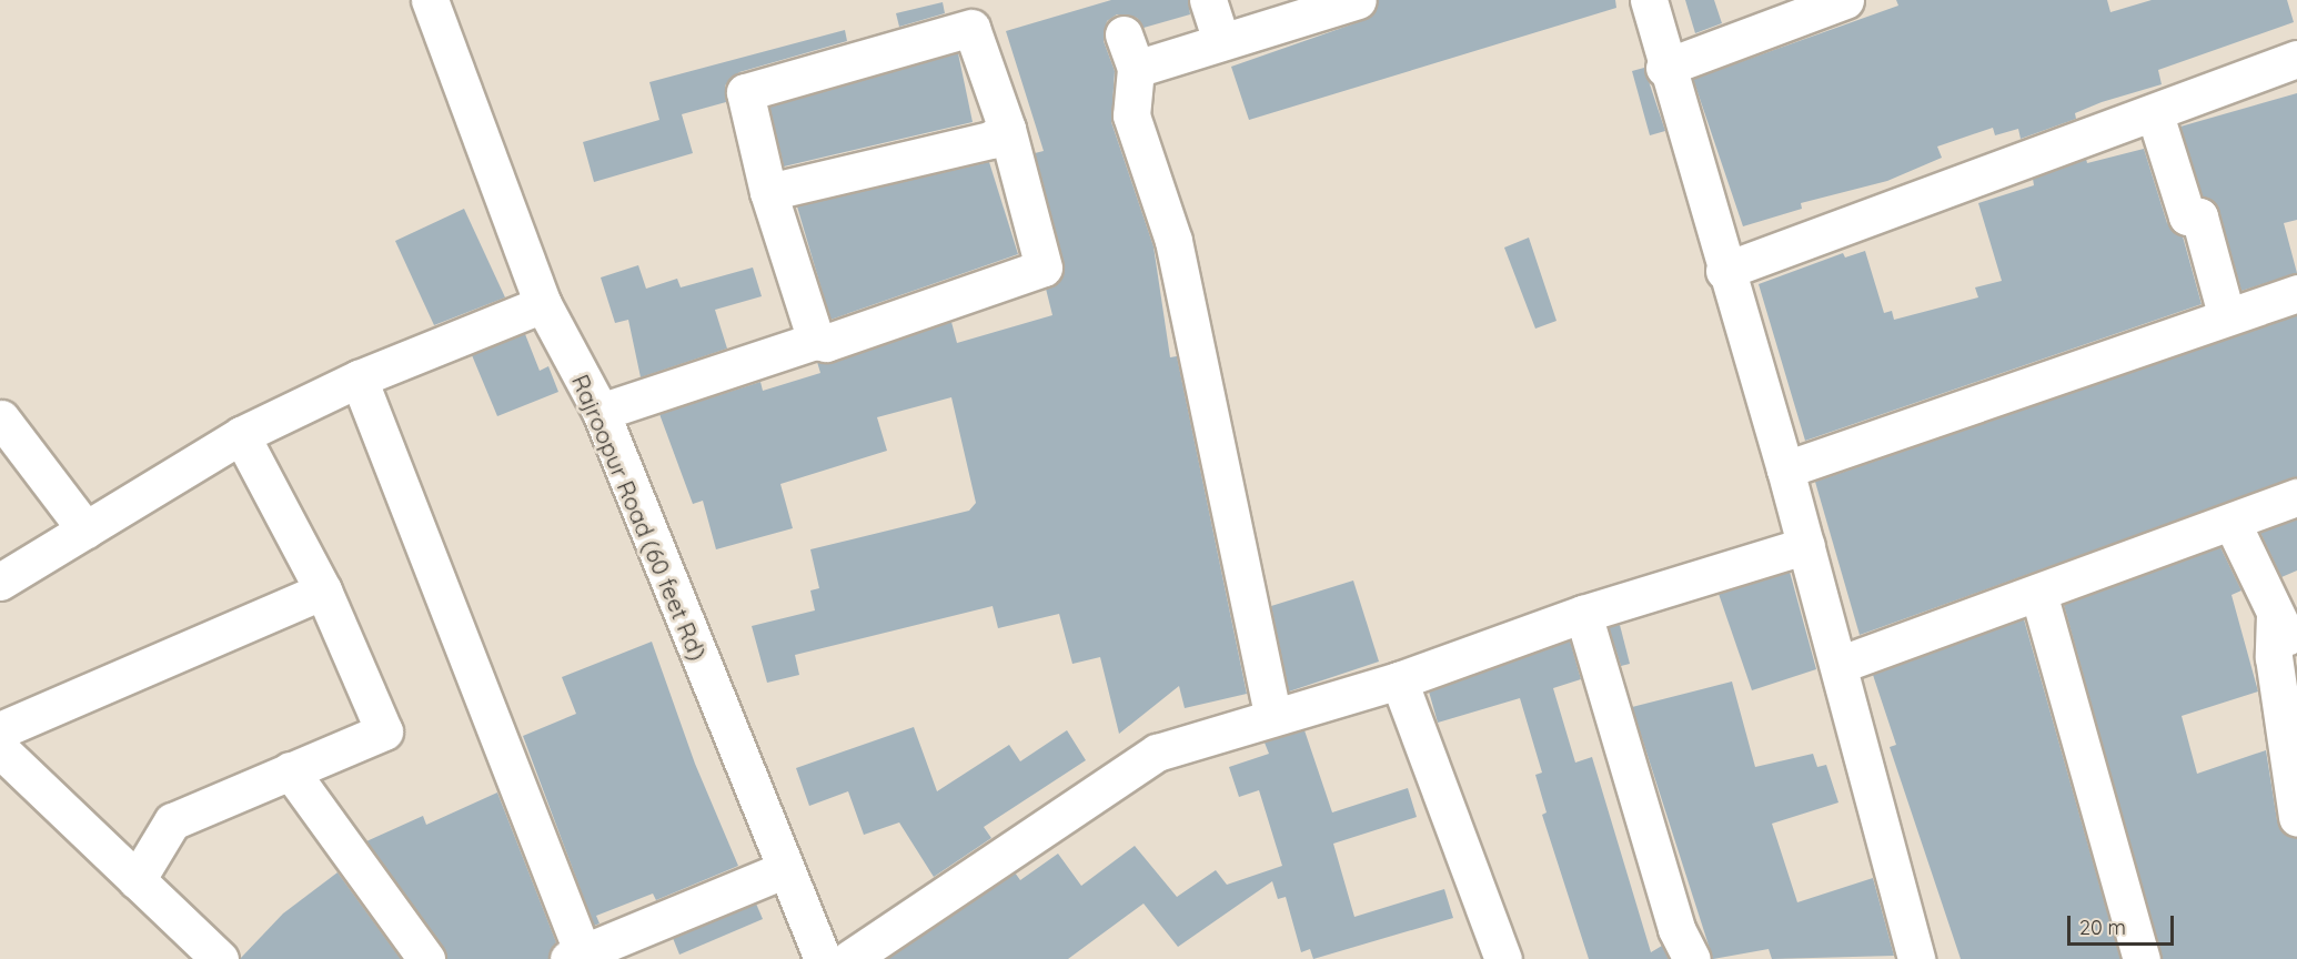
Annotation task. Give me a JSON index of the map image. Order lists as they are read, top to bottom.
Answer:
{
  "streets": {
    "street": ["Rajroopur Road (60 feet Rd)"]
  },
  "scale_bar": "20 m"
}
